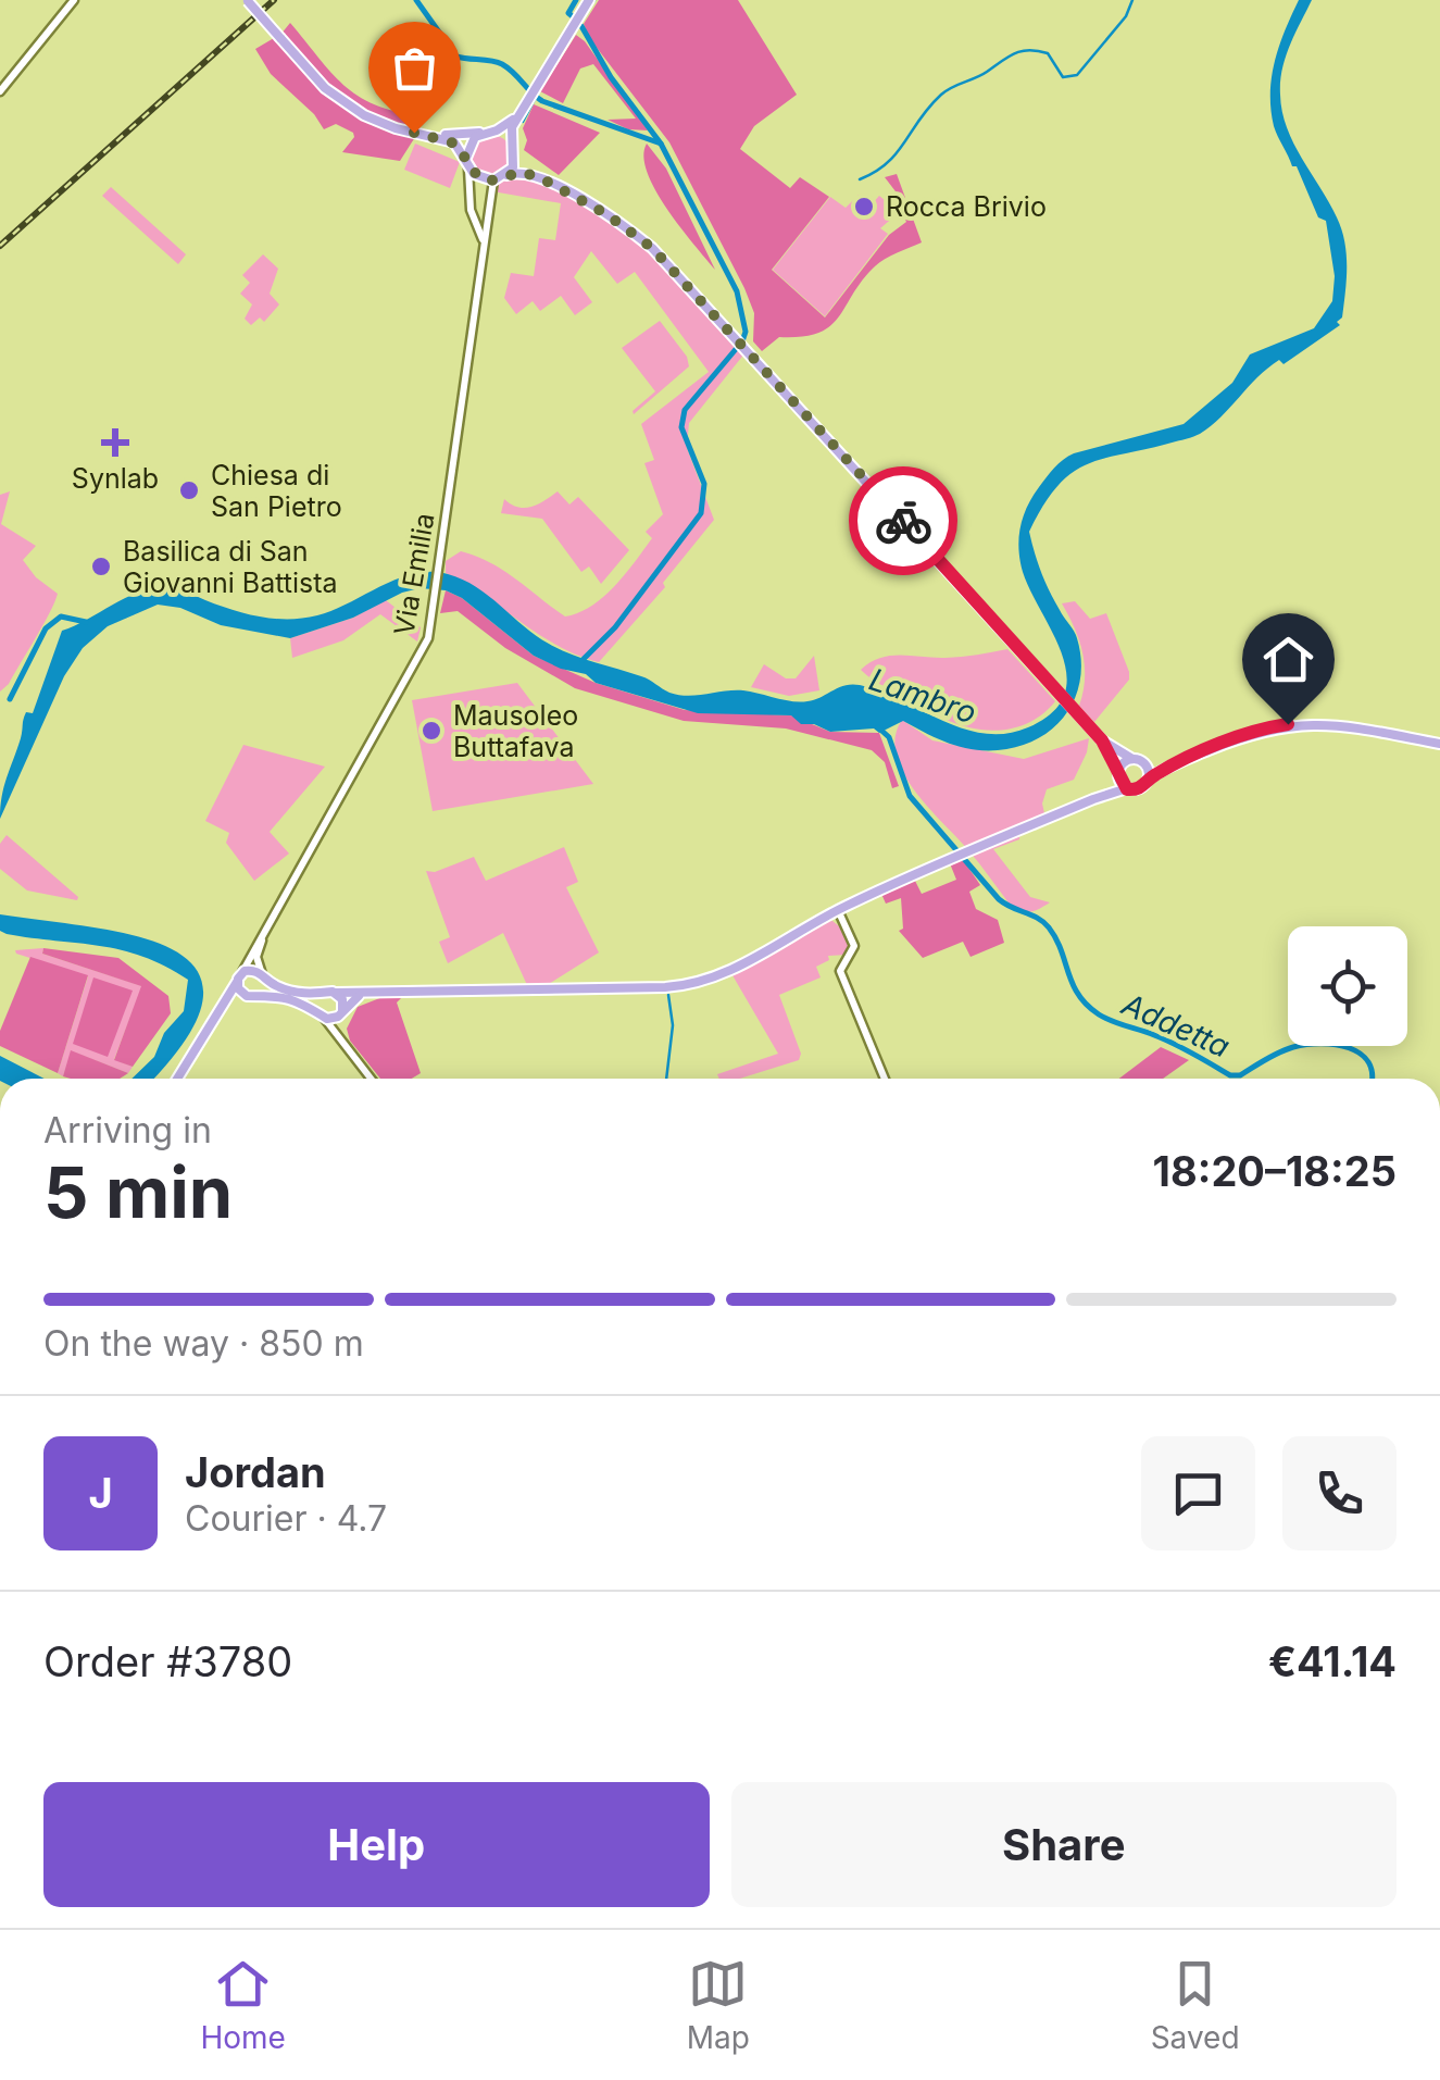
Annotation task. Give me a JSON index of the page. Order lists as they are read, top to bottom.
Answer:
{
  "streets": {
    "main road": ["Via Emilia"]
  },
  "water": ["Lambro", "Addetta"],
  "places": {
    "other": [
      "Rocca Brivio",
      "Chiesa di San Pietro",
      "Basilica di San Giovanni Battista",
      "Mausoleo Buttafava"
    ],
    "health": ["Synlab"]
  },
  "page": {
    "heading": ["5 min", "Arriving in", "18:20–18:25"],
    "panel": [
      "Jordan",
      "Courier · 4.7",
      "Order #3780",
      "€41.14"
    ],
    "bar": "On the way · 850 m",
    "round": "J",
    "buttons": ["Help", "Share"],
    "tabs": ["Home", "Map", "Saved"]
  }
}
